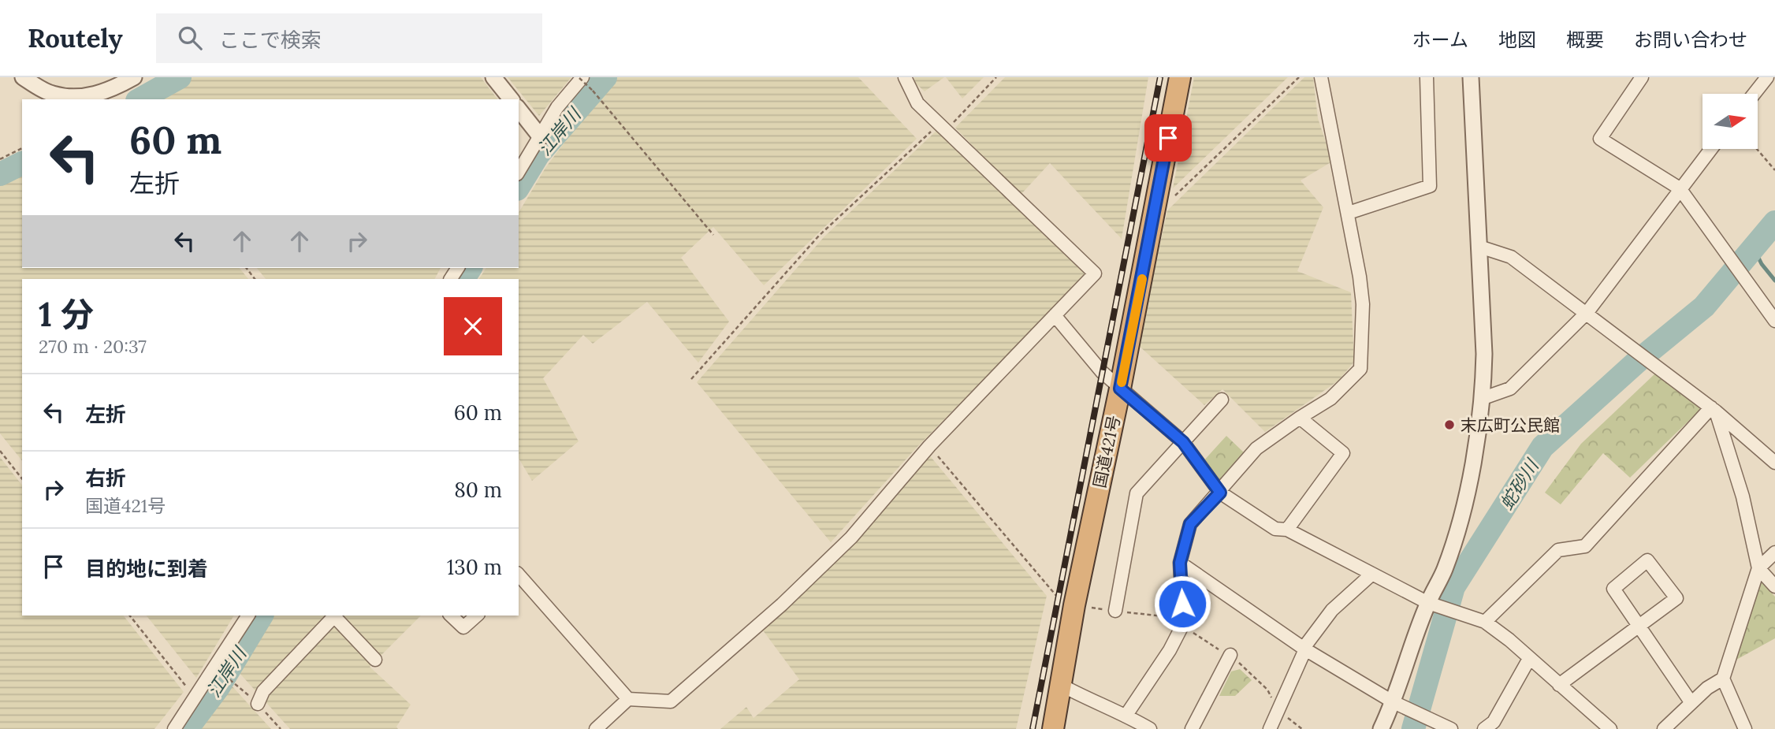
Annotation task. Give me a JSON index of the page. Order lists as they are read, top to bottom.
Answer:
{
  "streets": {
    "highway": ["国道421号"]
  },
  "water": ["江岸川", "蛇砂川"],
  "places": ["末広町公民館"],
  "north": "right",
  "page": {
    "header": "Routely",
    "search": "ここで検索",
    "nav": [
      "ホーム",
      "地図",
      "概要",
      "お問い合わせ"
    ],
    "turn": ["60 m", "左折"],
    "heading": ["1 分", "270 m · 20:37"],
    "list": [
      {
        "name": "左折",
        "value": "60 m"
      },
      {
        "name": "右折",
        "note": "国道421号",
        "value": "80 m"
      },
      {
        "name": "目的地に到着",
        "value": "130 m"
      }
    ]
  }
}
